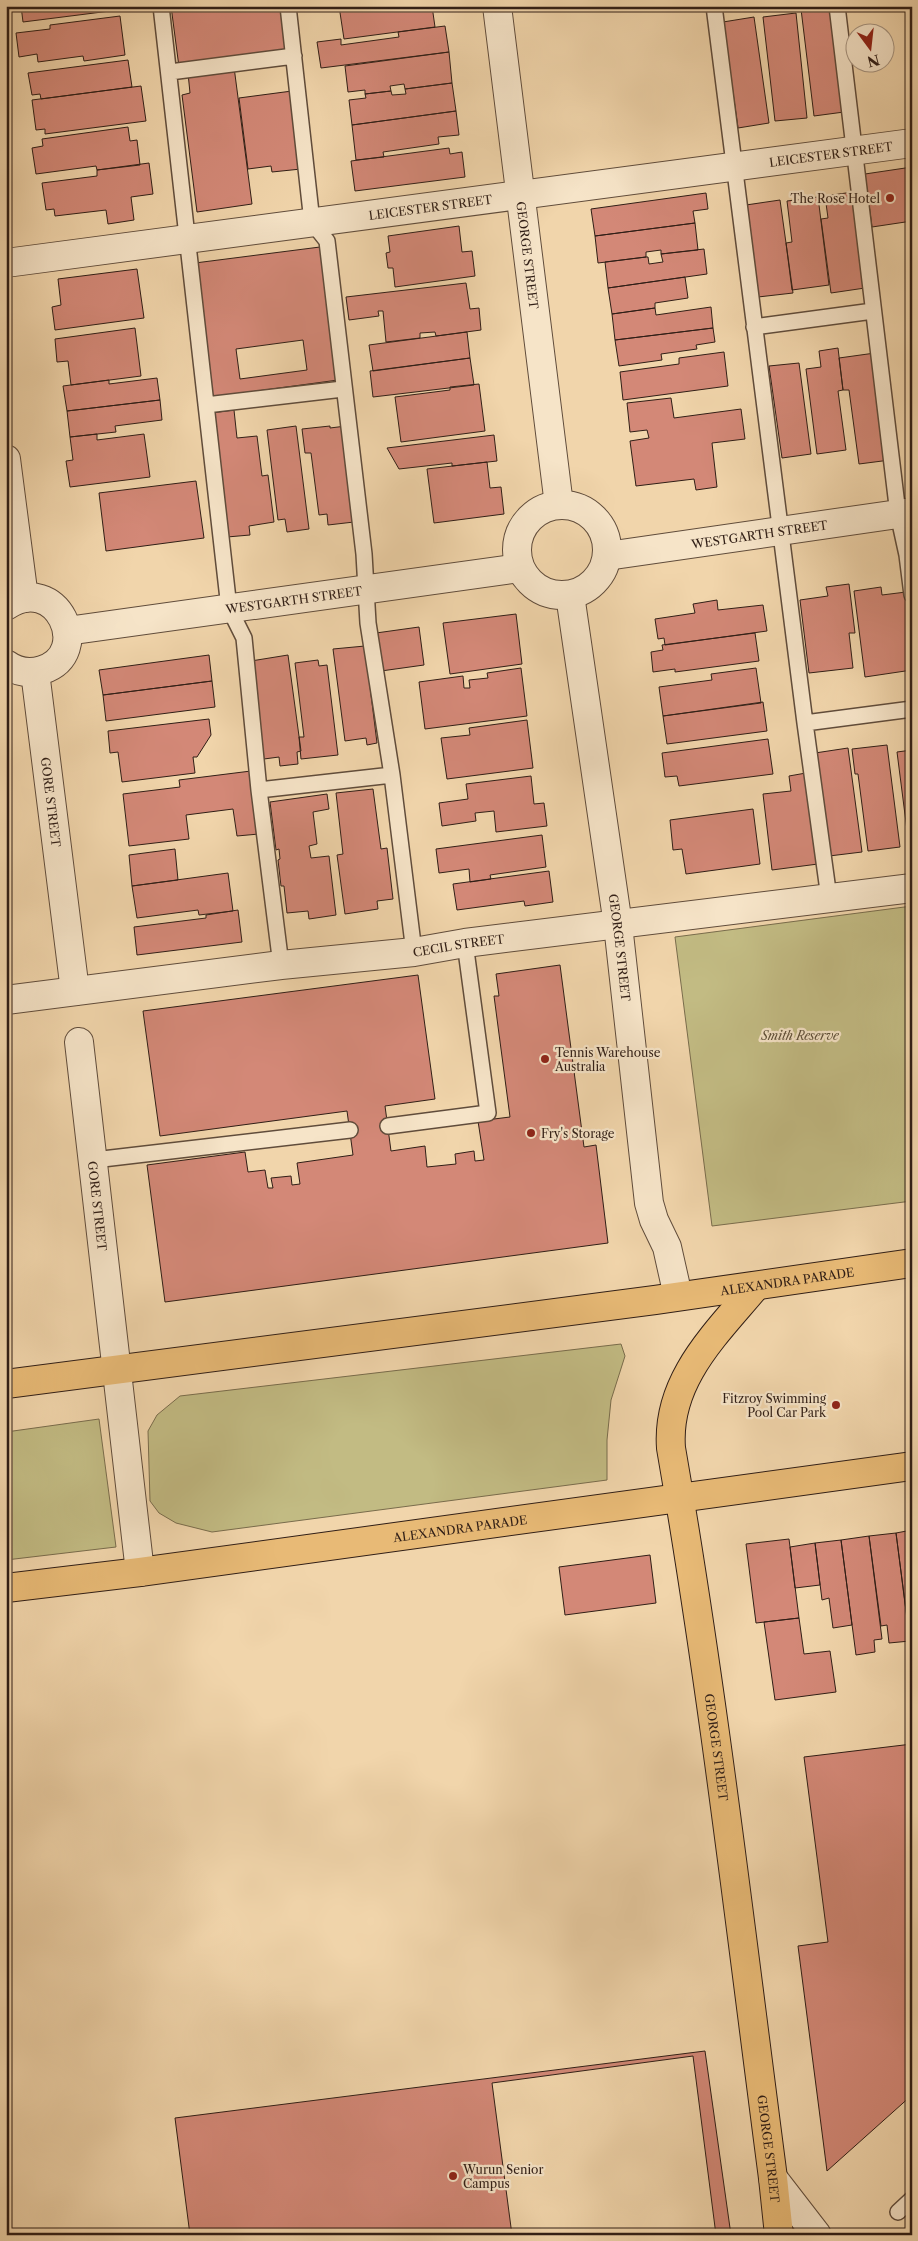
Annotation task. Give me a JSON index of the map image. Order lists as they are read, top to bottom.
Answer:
{
  "streets": {
    "main road": ["GEORGE STREET", "ALEXANDRA PARADE"],
    "street": [
      "LEICESTER STREET",
      "WESTGARTH STREET",
      "GORE STREET",
      "CECIL STREET"
    ]
  },
  "crossings": [
    ["LEICESTER STREET", "GEORGE STREET"],
    ["GEORGE STREET", "WESTGARTH STREET"],
    ["GEORGE STREET", "CECIL STREET"],
    ["GEORGE STREET", "ALEXANDRA PARADE"],
    ["GORE STREET", "CECIL STREET"],
    ["GORE STREET", "ALEXANDRA PARADE"]
  ],
  "parks": ["Smith Reserve"],
  "places": [
    "The Rose Hotel",
    "Tennis Warehouse Australia",
    "Fry's Storage",
    "Fitzroy Swimming Pool Car Park",
    "Wurun Senior Campus"
  ],
  "north": "bottom"
}
